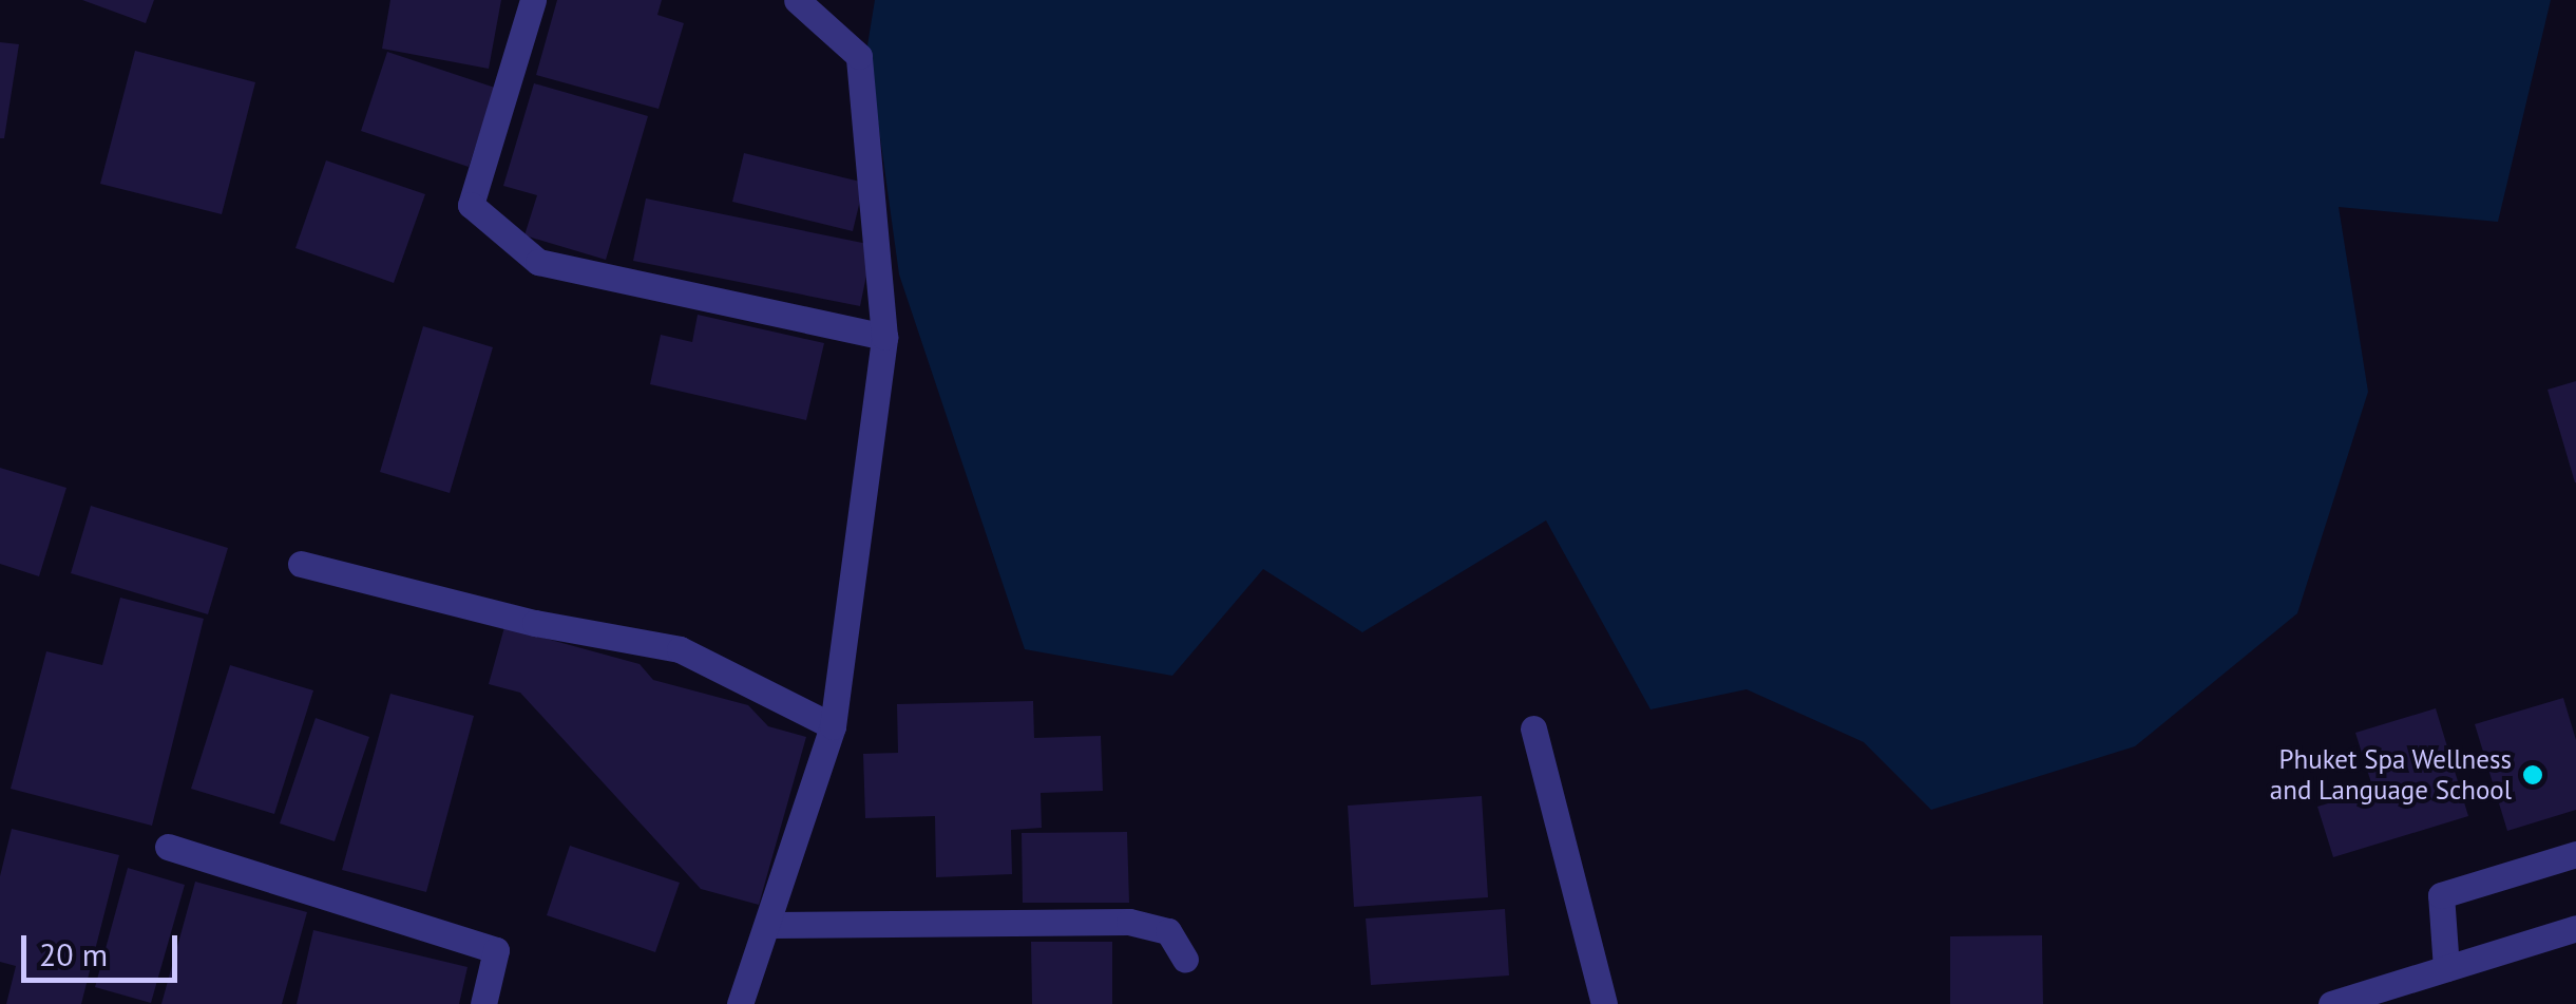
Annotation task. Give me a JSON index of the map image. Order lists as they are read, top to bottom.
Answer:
{
  "places": ["Phuket Spa Wellness and Language School"],
  "scale_bar": "20 m"
}
